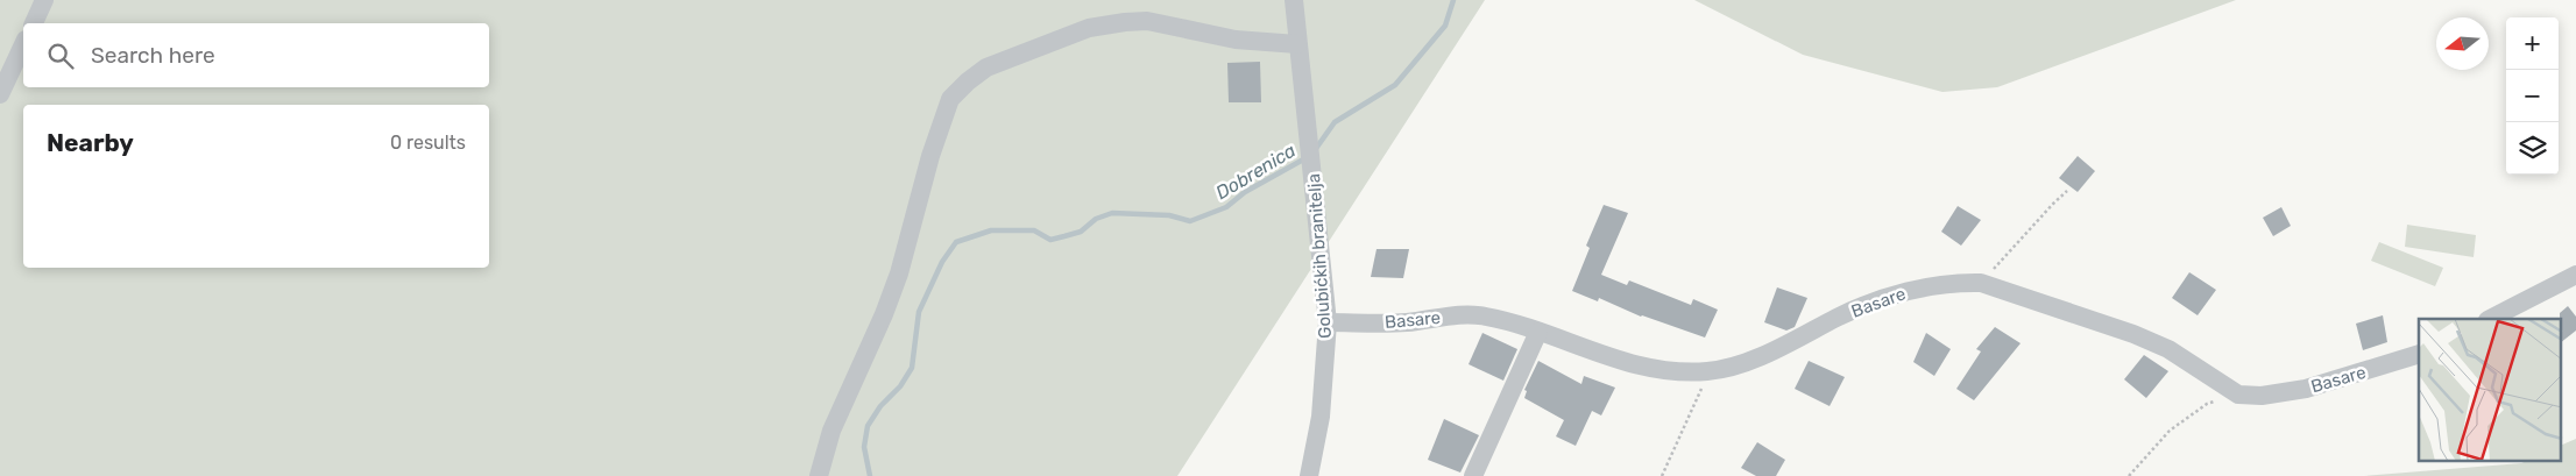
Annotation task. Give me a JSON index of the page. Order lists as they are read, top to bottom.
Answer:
{
  "streets": {
    "street": ["Golubićkih branitelja", "Basare"]
  },
  "crossings": [
    ["Golubićkih branitelja", "Basare"]
  ],
  "water": ["Dobrenica"],
  "north": "left",
  "page": {
    "map_buttons": ["+", "−"],
    "search": "Search here",
    "heading": ["Nearby", "0 results"]
  }
}
